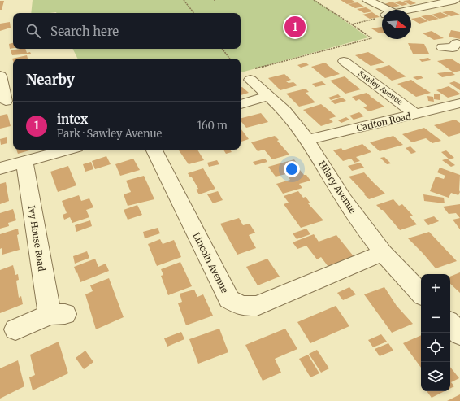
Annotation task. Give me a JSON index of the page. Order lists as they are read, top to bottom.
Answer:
{
  "streets": {
    "street": [
      "Sawley Avenue",
      "Carlton Road",
      "Hilary Avenue",
      "Ivy House Road",
      "Lincoln Avenue"
    ]
  },
  "crossings": [
    ["Sawley Avenue", "Carlton Road"],
    ["Carlton Road", "Hilary Avenue"],
    ["Hilary Avenue", "Lincoln Avenue"]
  ],
  "north": "right",
  "page": {
    "search": "Search here",
    "pins": "1",
    "heading": "Nearby",
    "list": [
      {
        "mark": "1",
        "name": "intex",
        "note": "Park · Sawley Avenue",
        "value": "160 m"
      }
    ],
    "map_buttons": ["+", "−"]
  }
}
